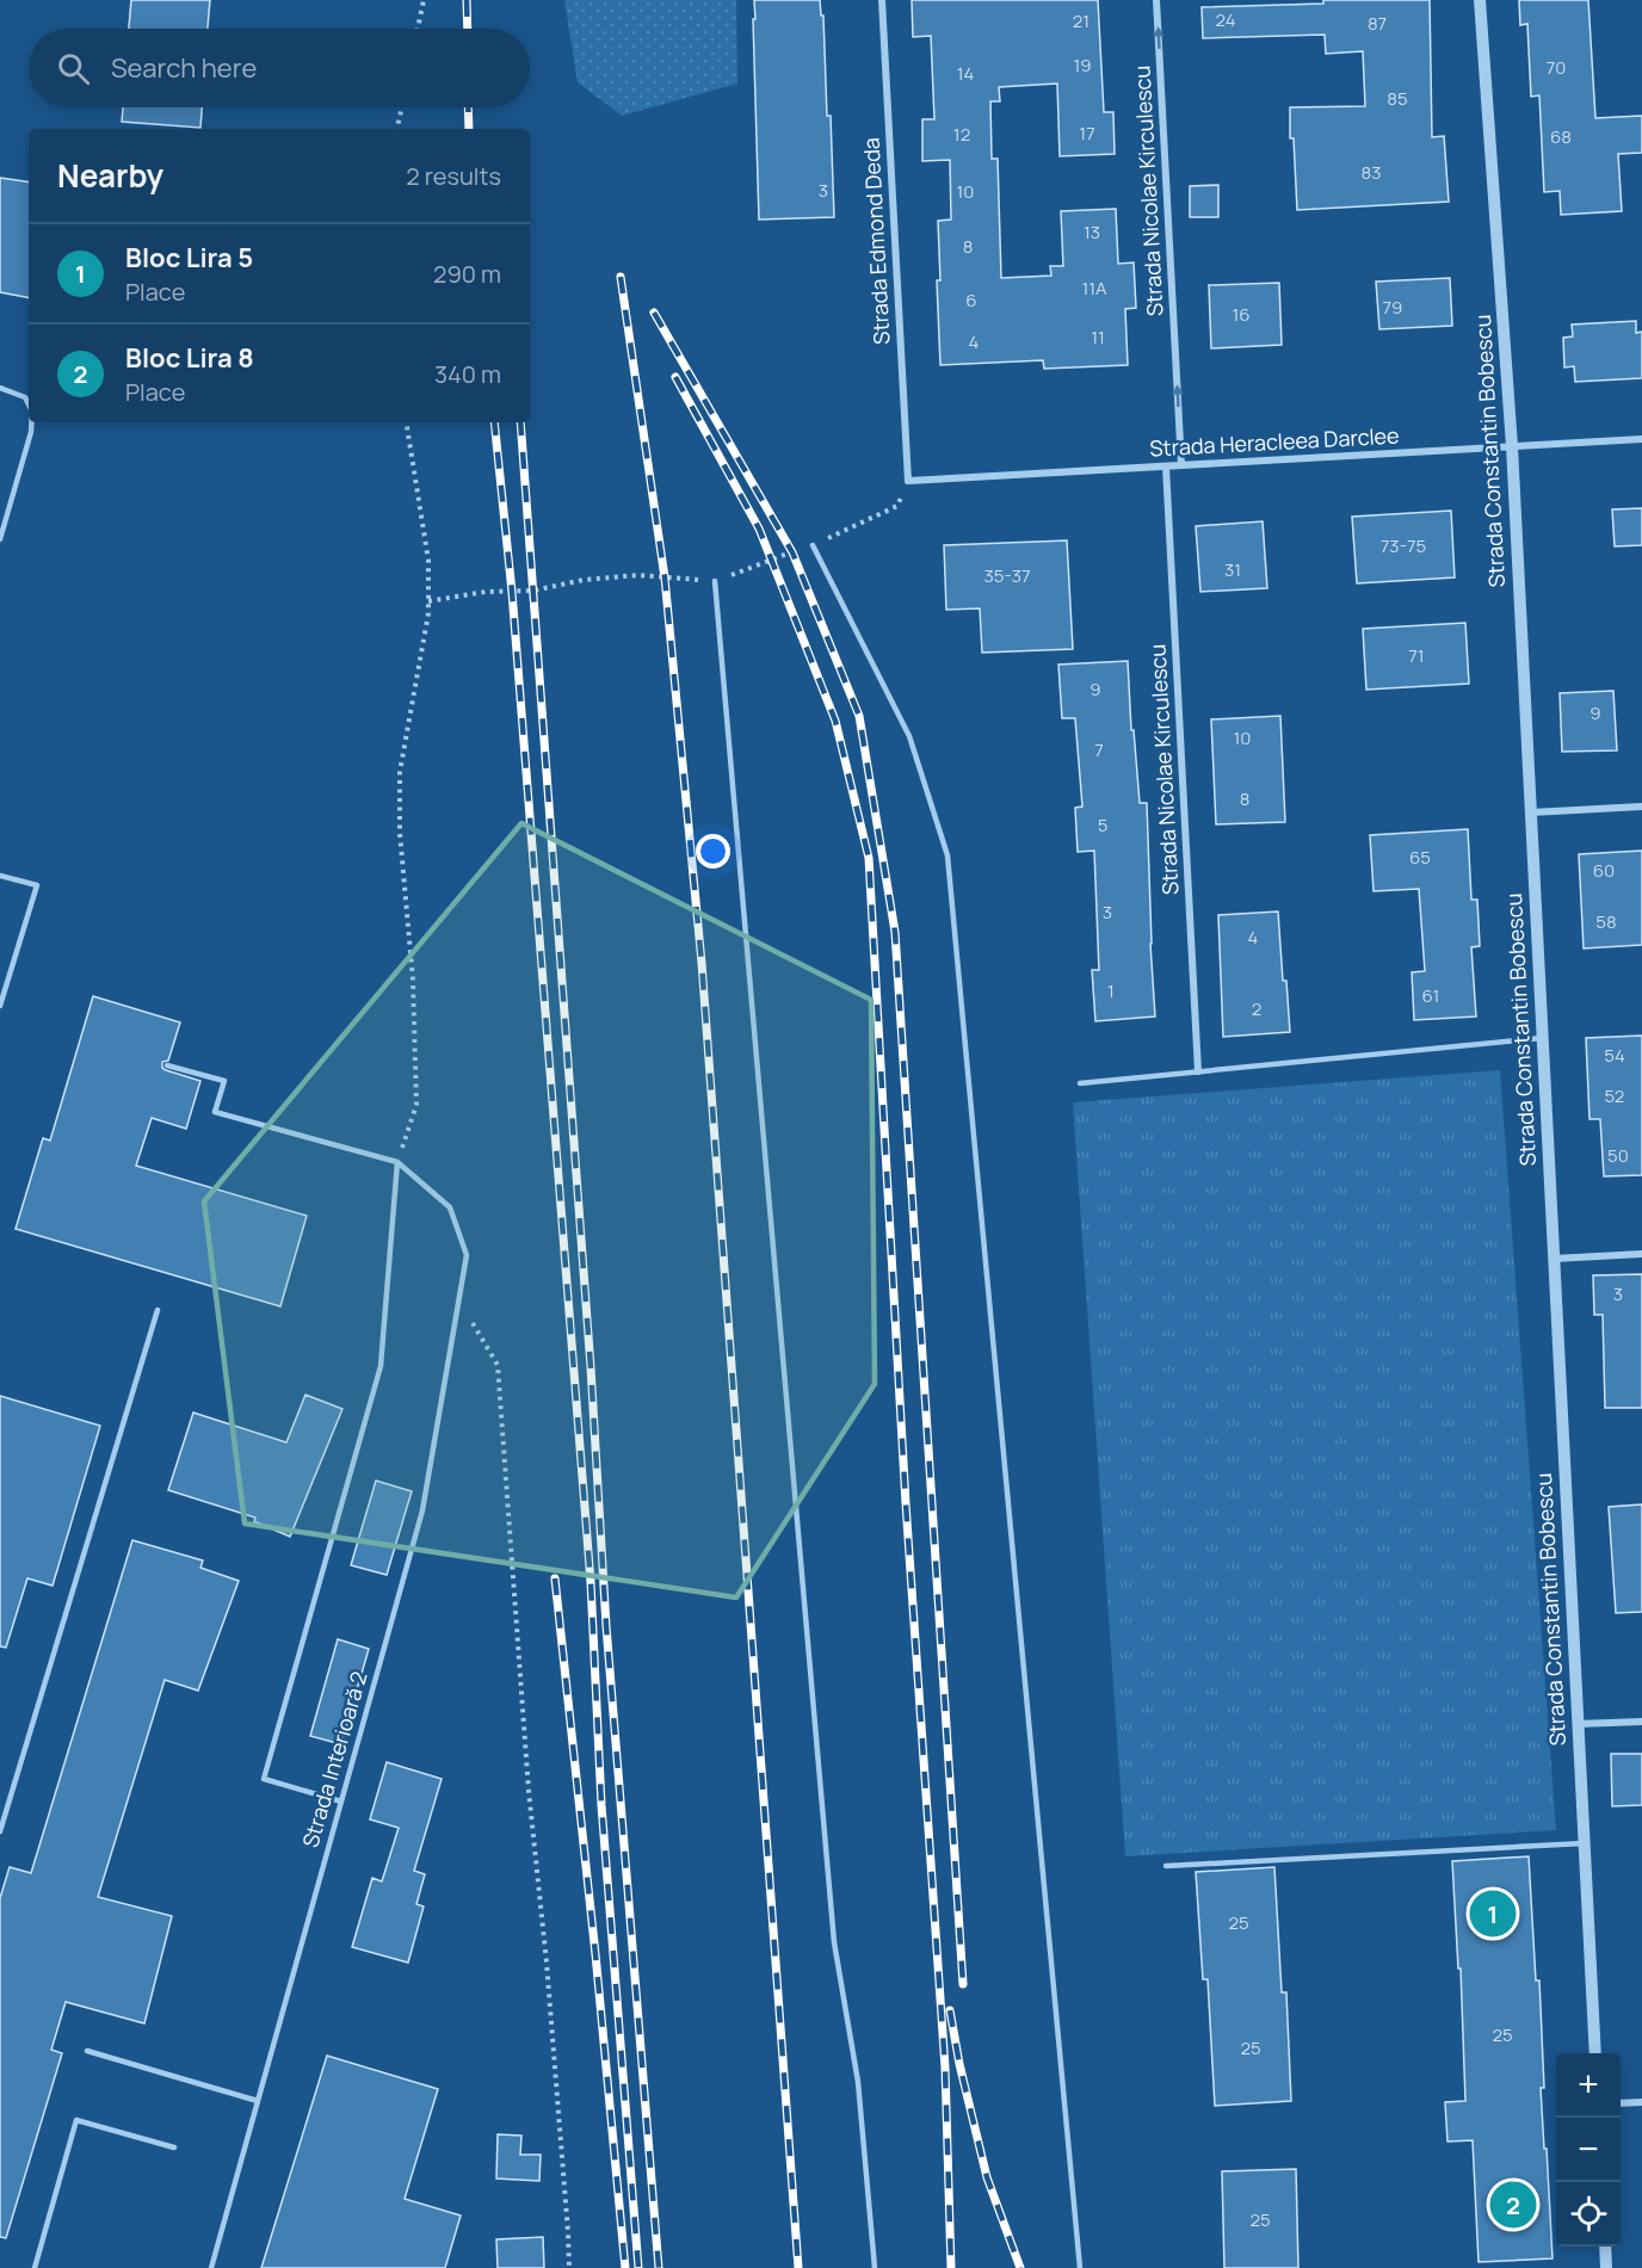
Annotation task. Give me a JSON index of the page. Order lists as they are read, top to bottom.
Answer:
{
  "streets": {
    "street": [
      "Strada Nicolae Kirculescu",
      "Strada Edmond Deda",
      "Strada Heracleea Darclee",
      "Strada Constantin Bobescu"
    ],
    "lane": ["Strada Interioară 2"]
  },
  "crossings": [
    ["Strada Nicolae Kirculescu", "Strada Heracleea Darclee"],
    ["Strada Edmond Deda", "Strada Heracleea Darclee"],
    ["Strada Heracleea Darclee", "Strada Constantin Bobescu"]
  ],
  "one_way": ["Strada Nicolae Kirculescu"],
  "house_numbers": [
    "24",
    "21",
    "87",
    "19",
    "70",
    "14",
    "85",
    "17",
    "12",
    "68",
    "83",
    "3",
    "10",
    "13",
    "8",
    "11A",
    "6",
    "79",
    "16",
    "11",
    "4",
    "73-75",
    "31",
    "35-37",
    "71",
    "9",
    "9",
    "10",
    "7",
    "8",
    "5",
    "65",
    "60",
    "3",
    "58",
    "4",
    "1",
    "61",
    "2",
    "54",
    "52",
    "50",
    "3",
    "25",
    "25",
    "25",
    "25"
  ],
  "page": {
    "search": "Search here",
    "heading": ["Nearby", "2 results"],
    "list": [
      {
        "mark": "1",
        "name": "Bloc Lira 5",
        "note": "Place",
        "value": "290 m"
      },
      {
        "mark": "2",
        "name": "Bloc Lira 8",
        "note": "Place",
        "value": "340 m"
      }
    ],
    "pins": ["1", "2"],
    "map_buttons": ["+", "−"]
  }
}
